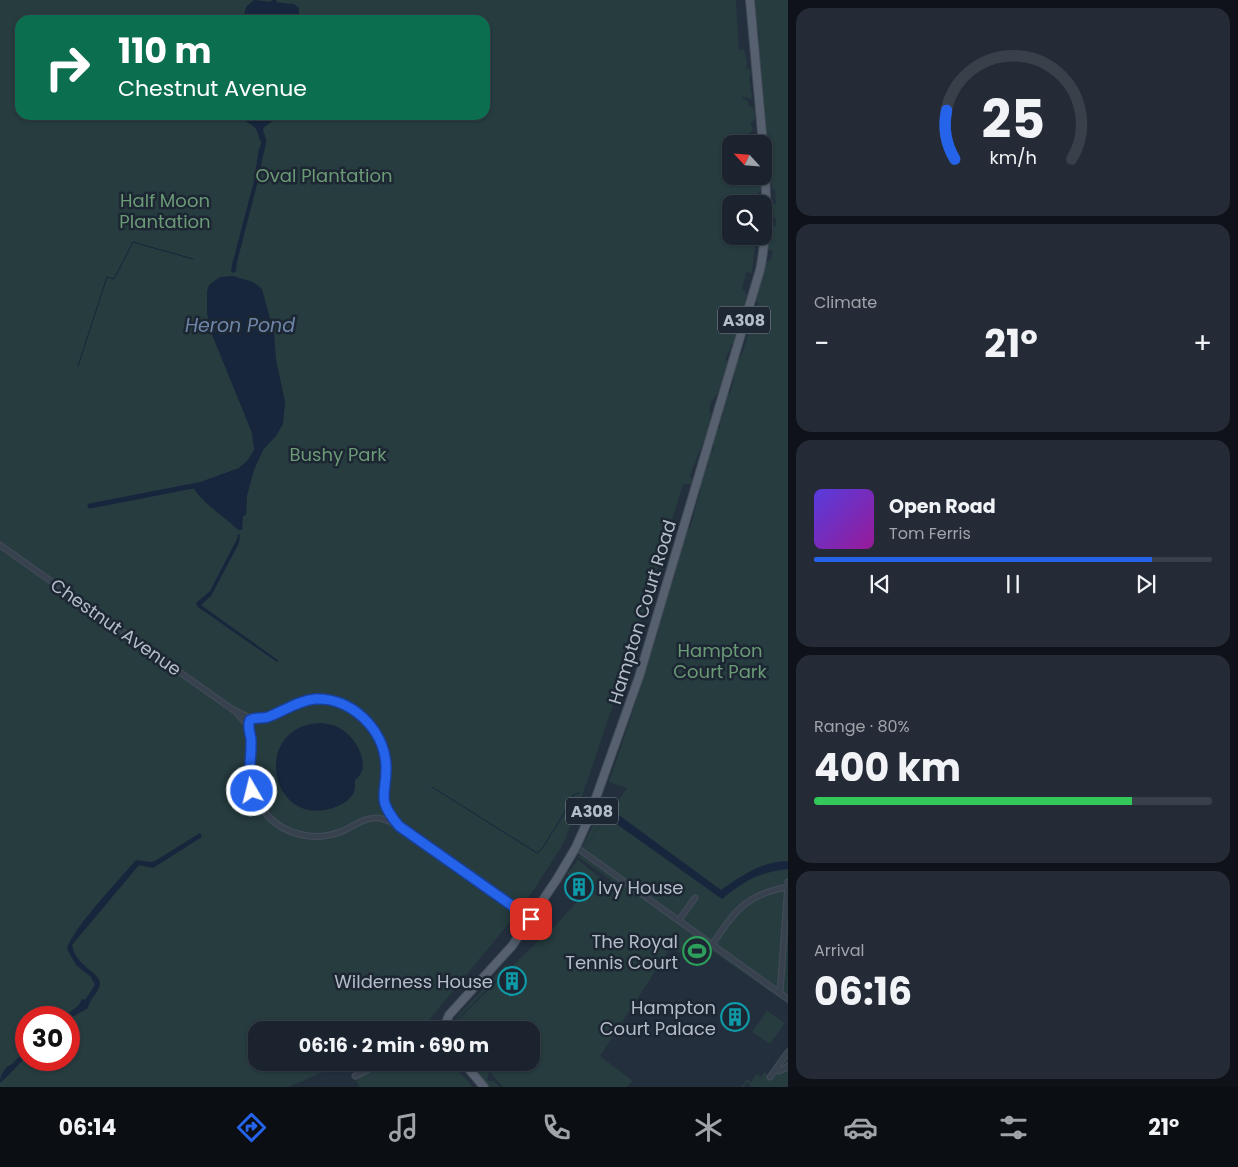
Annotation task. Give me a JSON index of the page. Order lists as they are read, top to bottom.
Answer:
{
  "streets": {
    "main road": ["A308", "Hampton Court Road"],
    "street": ["Chestnut Avenue"]
  },
  "water": ["Heron Pond"],
  "parks": [
    "Oval Plantation",
    "Half Moon Plantation",
    "Bushy Park",
    "Hampton Court Park"
  ],
  "places": {
    "building": ["Ivy House", "Wilderness House", "Hampton Court Palace"],
    "sports": ["The Royal Tennis Court"]
  },
  "north": "top left",
  "page": {
    "turn": ["110 m", "Chestnut Avenue"],
    "tile": [
      "Climate",
      ["Range · 80%", "400 km"],
      ["Arrival", "06:16"]
    ],
    "heat": ["−", "21°", "+"],
    "song": ["Open Road", "Tom Ferris"],
    "limit": "30",
    "trip": "06:16 · 2 min · 690 m",
    "tabs": ["06:14", "21°"],
    "gauge": ["25", "km/h"]
  }
}
